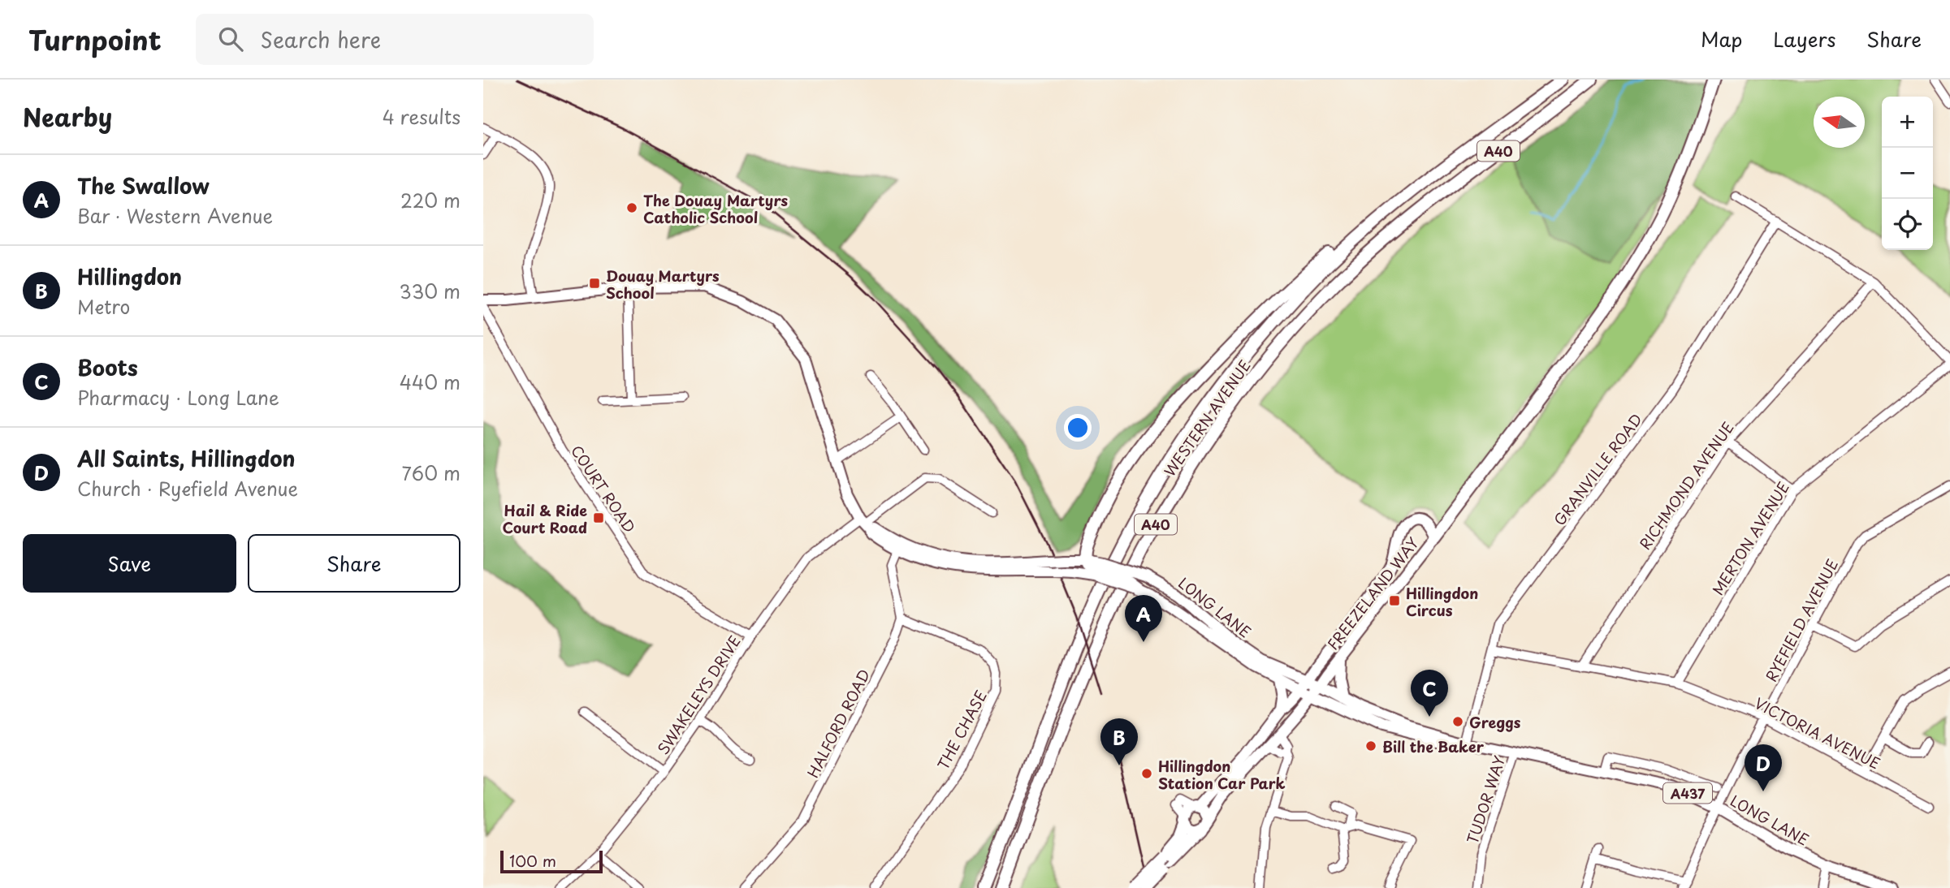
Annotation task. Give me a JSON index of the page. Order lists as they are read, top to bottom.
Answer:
{
  "streets": {
    "highway": ["A40", "WESTERN AVENUE"],
    "main road": ["FREEZELAND WAY", "LONG LANE", "A437"],
    "street": [
      "GRANVILLE ROAD",
      "RICHMOND AVENUE",
      "COURT ROAD",
      "MERTON AVENUE",
      "RYEFIELD AVENUE",
      "SWAKELEYS DRIVE",
      "HALFORD ROAD",
      "THE CHASE",
      "VICTORIA AVENUE",
      "TUDOR WAY"
    ]
  },
  "crossings": [
    ["GRANVILLE ROAD", "LONG LANE"],
    ["GRANVILLE ROAD", "VICTORIA AVENUE"],
    ["RICHMOND AVENUE", "VICTORIA AVENUE"],
    ["COURT ROAD", "SWAKELEYS DRIVE"],
    ["MERTON AVENUE", "VICTORIA AVENUE"],
    ["FREEZELAND WAY", "LONG LANE"],
    ["LONG LANE", "RYEFIELD AVENUE"],
    ["LONG LANE", "SWAKELEYS DRIVE"],
    ["LONG LANE", "TUDOR WAY"],
    ["RYEFIELD AVENUE", "VICTORIA AVENUE"],
    ["HALFORD ROAD", "THE CHASE"]
  ],
  "places": {
    "other": [
      "The Douay Martyrs Catholic School",
      "Greggs",
      "Bill the Baker",
      "Hillingdon Station Car Park"
    ],
    "transit": ["Douay Martyrs School", "Hail & Ride Court Road", "Hillingdon Circus"]
  },
  "scale_bar": "100 m",
  "north": "left",
  "page": {
    "header": "Turnpoint",
    "search": "Search here",
    "nav": ["Map", "Layers", "Share"],
    "heading": ["Nearby", "4 results"],
    "map_buttons": ["+", "−"],
    "list": [
      {
        "mark": "A",
        "name": "The Swallow",
        "note": "Bar · Western Avenue",
        "value": "220 m"
      },
      {
        "mark": "B",
        "name": "Hillingdon",
        "note": "Metro",
        "value": "330 m"
      },
      {
        "mark": "C",
        "name": "Boots",
        "note": "Pharmacy · Long Lane",
        "value": "440 m"
      },
      {
        "mark": "D",
        "name": "All Saints, Hillingdon",
        "note": "Church · Ryefield Avenue",
        "value": "760 m"
      }
    ],
    "buttons": ["Save", "Share"],
    "pins": [
      "A",
      "C",
      "B",
      "D"
    ],
    "scale": "100 m"
  }
}
